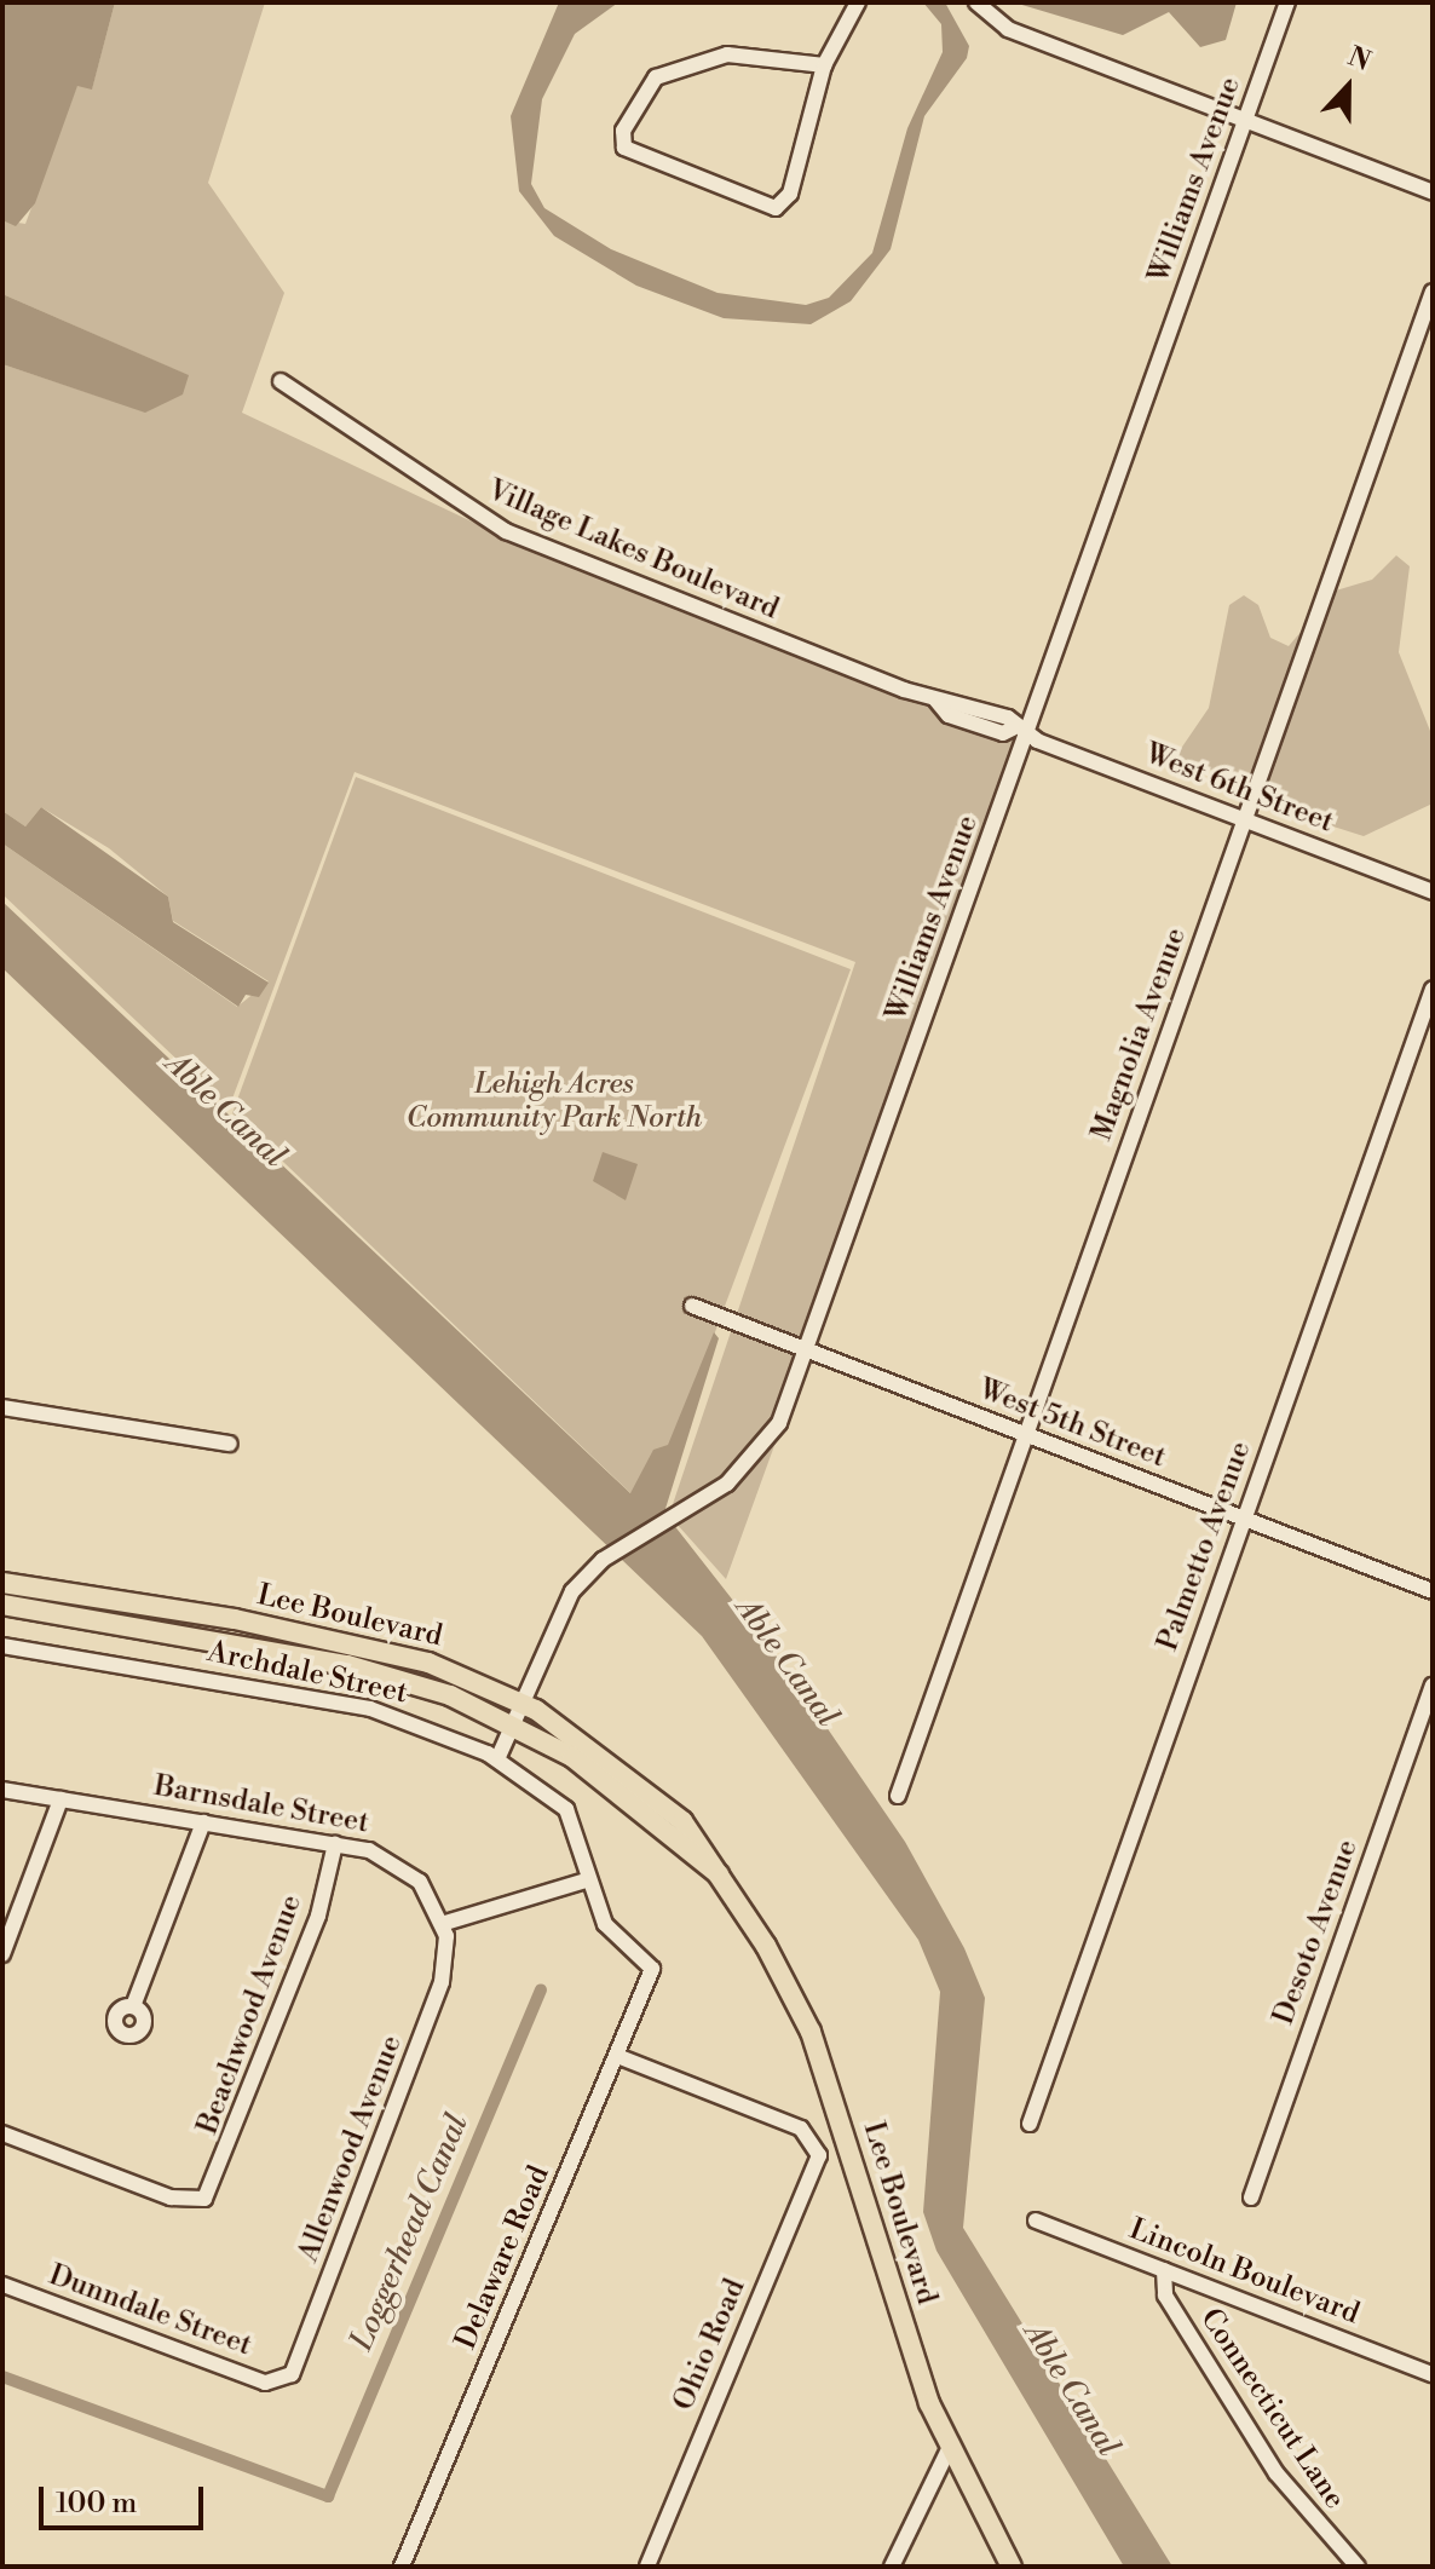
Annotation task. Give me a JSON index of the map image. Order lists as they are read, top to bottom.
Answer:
{
  "streets": {
    "main road": ["Lee Boulevard"],
    "street": [
      "Williams Avenue",
      "Village Lakes Boulevard",
      "West 6th Street",
      "Magnolia Avenue",
      "West 5th Street",
      "Palmetto Avenue",
      "Archdale Street",
      "Barnsdale Street",
      "Desoto Avenue",
      "Beachwood Avenue",
      "Allenwood Avenue",
      "Delaware Road",
      "Lincoln Boulevard",
      "Dunndale Street",
      "Ohio Road",
      "Connecticut Lane"
    ]
  },
  "crossings": [
    ["Williams Avenue", "Village Lakes Boulevard"],
    ["Williams Avenue", "West 6th Street"],
    ["Williams Avenue", "West 5th Street"],
    ["Williams Avenue", "Lee Boulevard"],
    ["Williams Avenue", "Archdale Street"],
    ["Village Lakes Boulevard", "West 6th Street"],
    ["West 6th Street", "Magnolia Avenue"],
    ["Magnolia Avenue", "West 5th Street"],
    ["West 5th Street", "Palmetto Avenue"],
    ["Archdale Street", "Delaware Road"],
    ["Barnsdale Street", "Beachwood Avenue"],
    ["Barnsdale Street", "Allenwood Avenue"],
    ["Allenwood Avenue", "Dunndale Street"],
    ["Delaware Road", "Ohio Road"],
    ["Lincoln Boulevard", "Connecticut Lane"]
  ],
  "water": ["Able Canal", "Loggerhead Canal"],
  "parks": ["Lehigh Acres Community Park North"],
  "scale_bar": "100 m",
  "north": "top"
}
